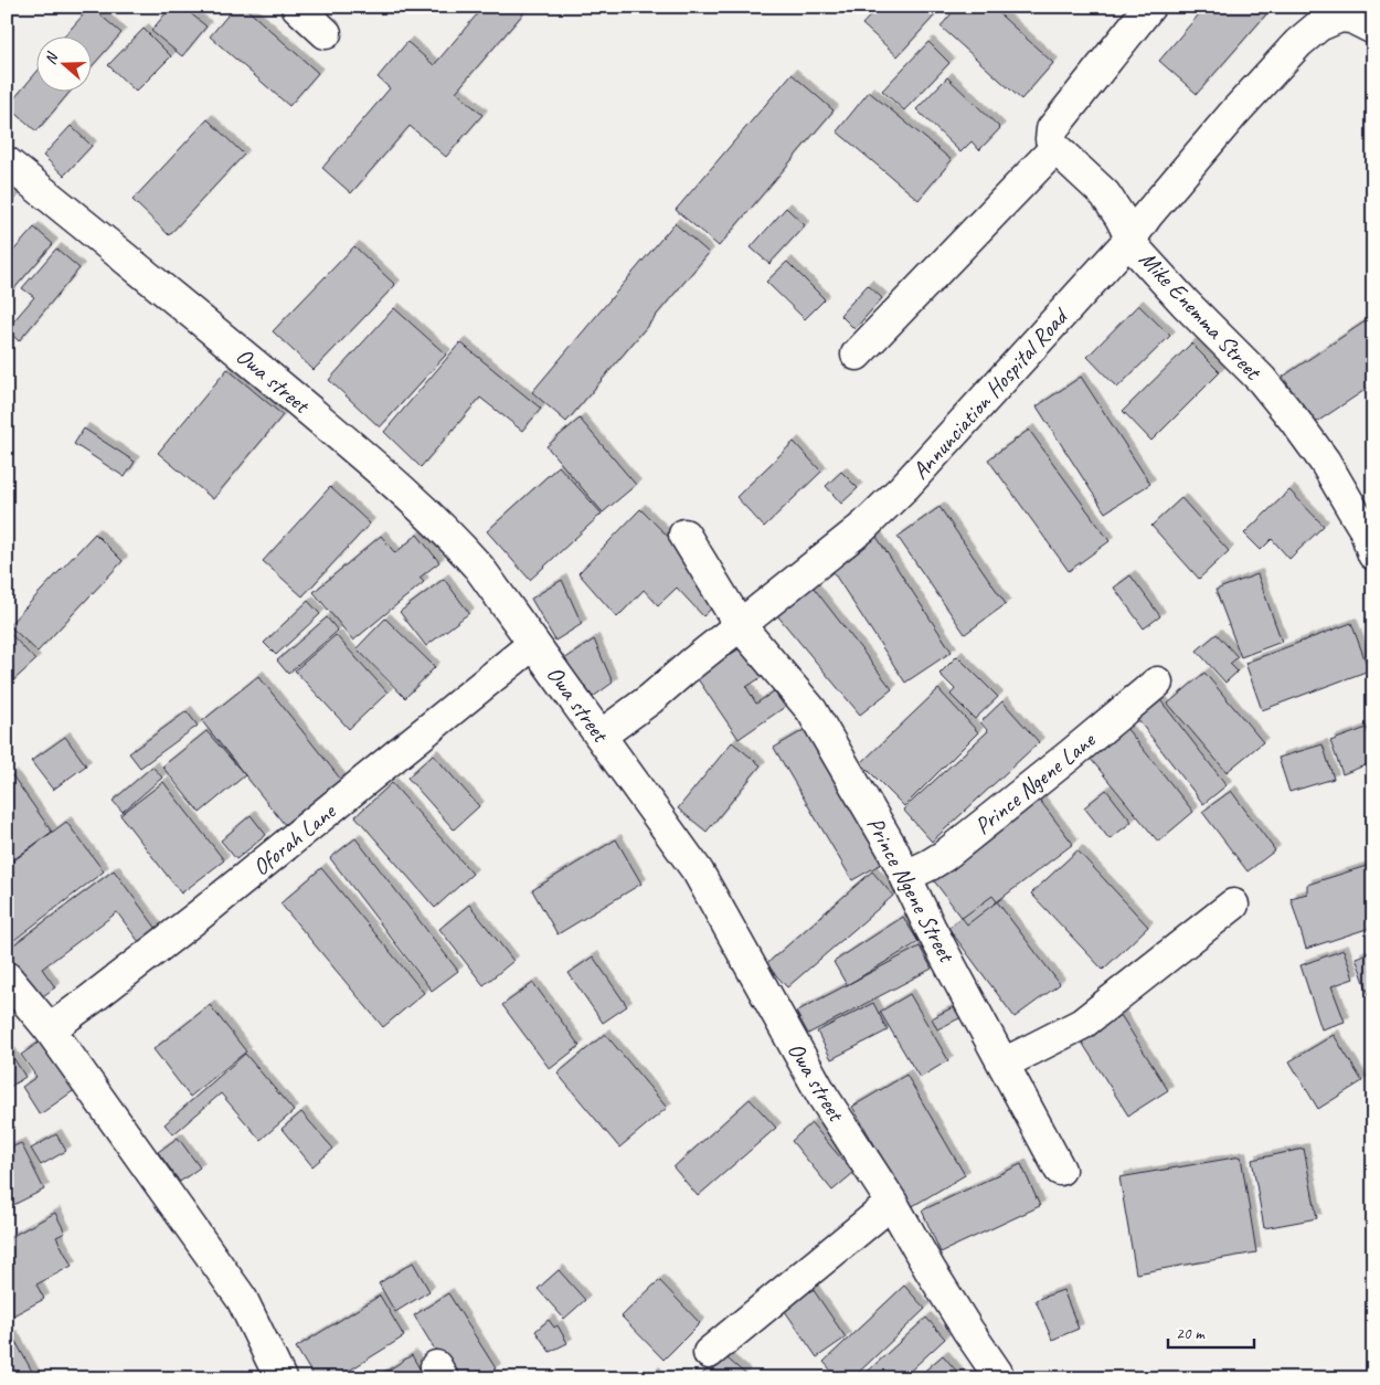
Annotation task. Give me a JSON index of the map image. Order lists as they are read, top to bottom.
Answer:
{
  "streets": {
    "street": [
      "Mike Enemma Street",
      "Owa street",
      "Annunciation Hospital Road",
      "Prince Ngene Lane",
      "Oforah Lane",
      "Prince Ngene Street"
    ]
  },
  "crossings": [
    ["Mike Enemma Street", "Annunciation Hospital Road"],
    ["Owa street", "Annunciation Hospital Road"],
    ["Owa street", "Oforah Lane"],
    ["Annunciation Hospital Road", "Prince Ngene Street"],
    ["Prince Ngene Lane", "Prince Ngene Street"]
  ],
  "scale_bar": "20 m",
  "north": "left"
}
